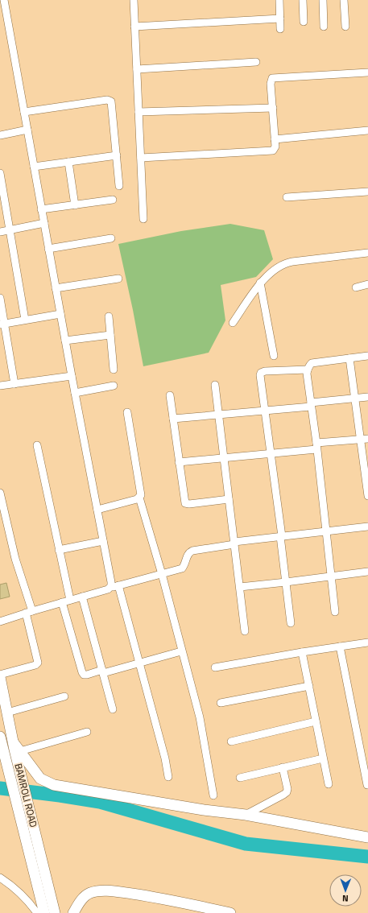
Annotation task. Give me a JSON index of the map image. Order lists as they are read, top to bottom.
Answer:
{
  "streets": {
    "street": ["BAMROLI ROAD"]
  },
  "north": "bottom"
}
